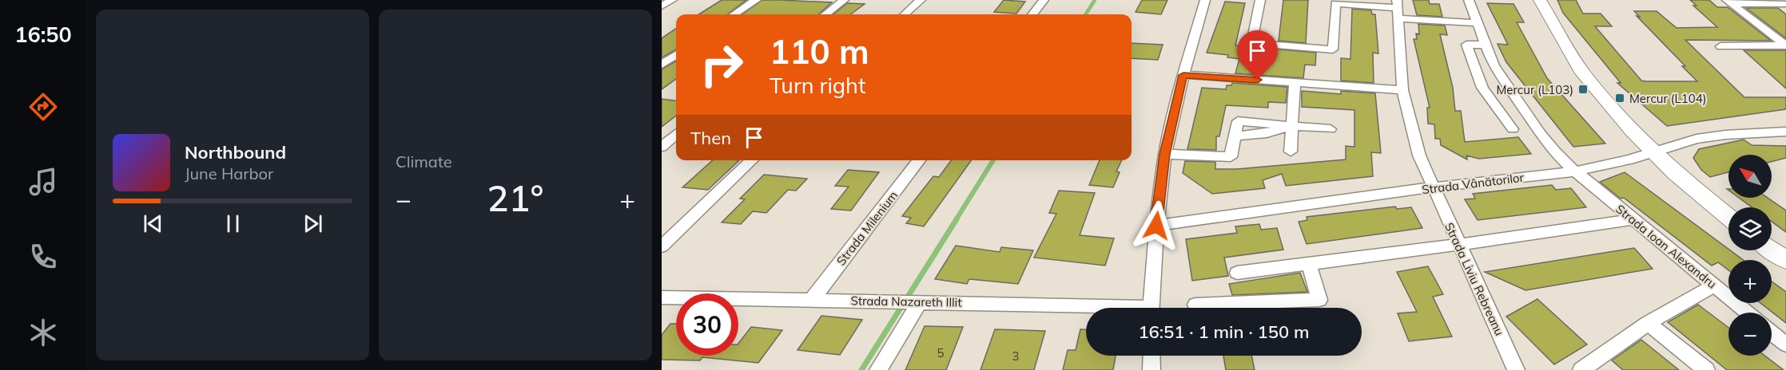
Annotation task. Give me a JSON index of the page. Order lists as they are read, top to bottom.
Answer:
{
  "streets": {
    "street": [
      "Strada Vânătorilor",
      "Strada Milenium",
      "Strada Ioan Alexandru",
      "Strada Liviu Rebreanu",
      "Strada Nazareth Illit"
    ]
  },
  "crossings": [
    ["Strada Vânătorilor", "Strada Ioan Alexandru"],
    ["Strada Vânătorilor", "Strada Liviu Rebreanu"],
    ["Strada Milenium", "Strada Nazareth Illit"]
  ],
  "places": {
    "transit": ["Mercur (L103)", "Mercur (L104)"]
  },
  "house_numbers": ["5", "3"],
  "north": "top left",
  "page": {
    "tabs": "16:50",
    "tile": "Climate",
    "turn": ["110 m", "Turn right"],
    "then": "Then",
    "song": ["Northbound", "June Harbor"],
    "map_buttons": ["+", "−"],
    "heat": ["−", "21°", "+"],
    "limit": "30",
    "trip": "16:51 · 1 min · 150 m"
  }
}
